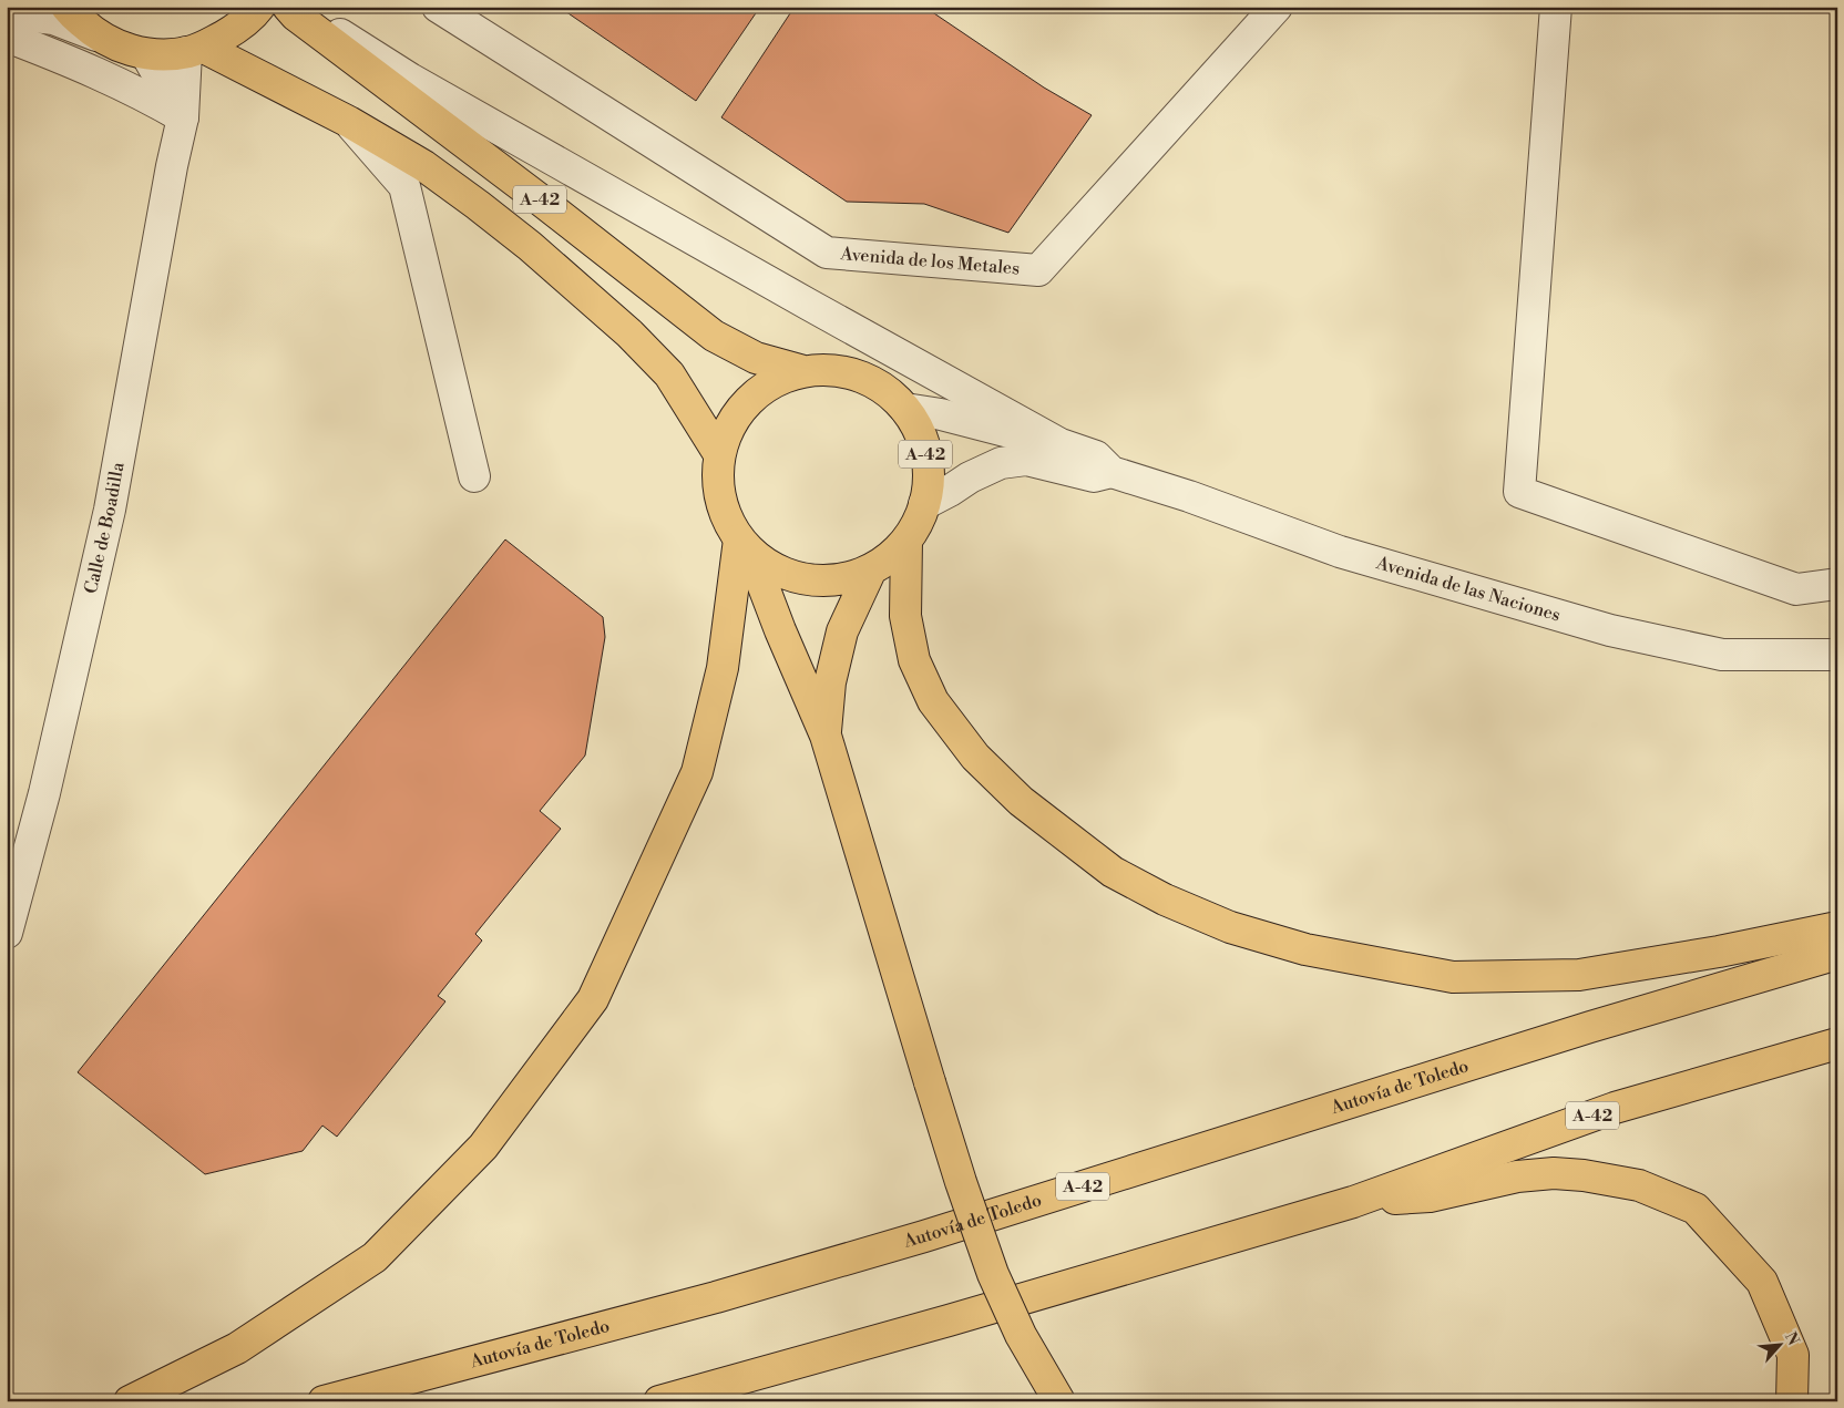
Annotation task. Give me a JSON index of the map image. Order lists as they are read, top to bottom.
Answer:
{
  "streets": {
    "main road": ["A-42", "Autovía de Toledo"],
    "street": ["Avenida de los Metales", "Calle de Boadilla", "Avenida de las Naciones"]
  },
  "crossings": [
    ["A-42", "Calle de Boadilla"]
  ],
  "north": "top right"
}
